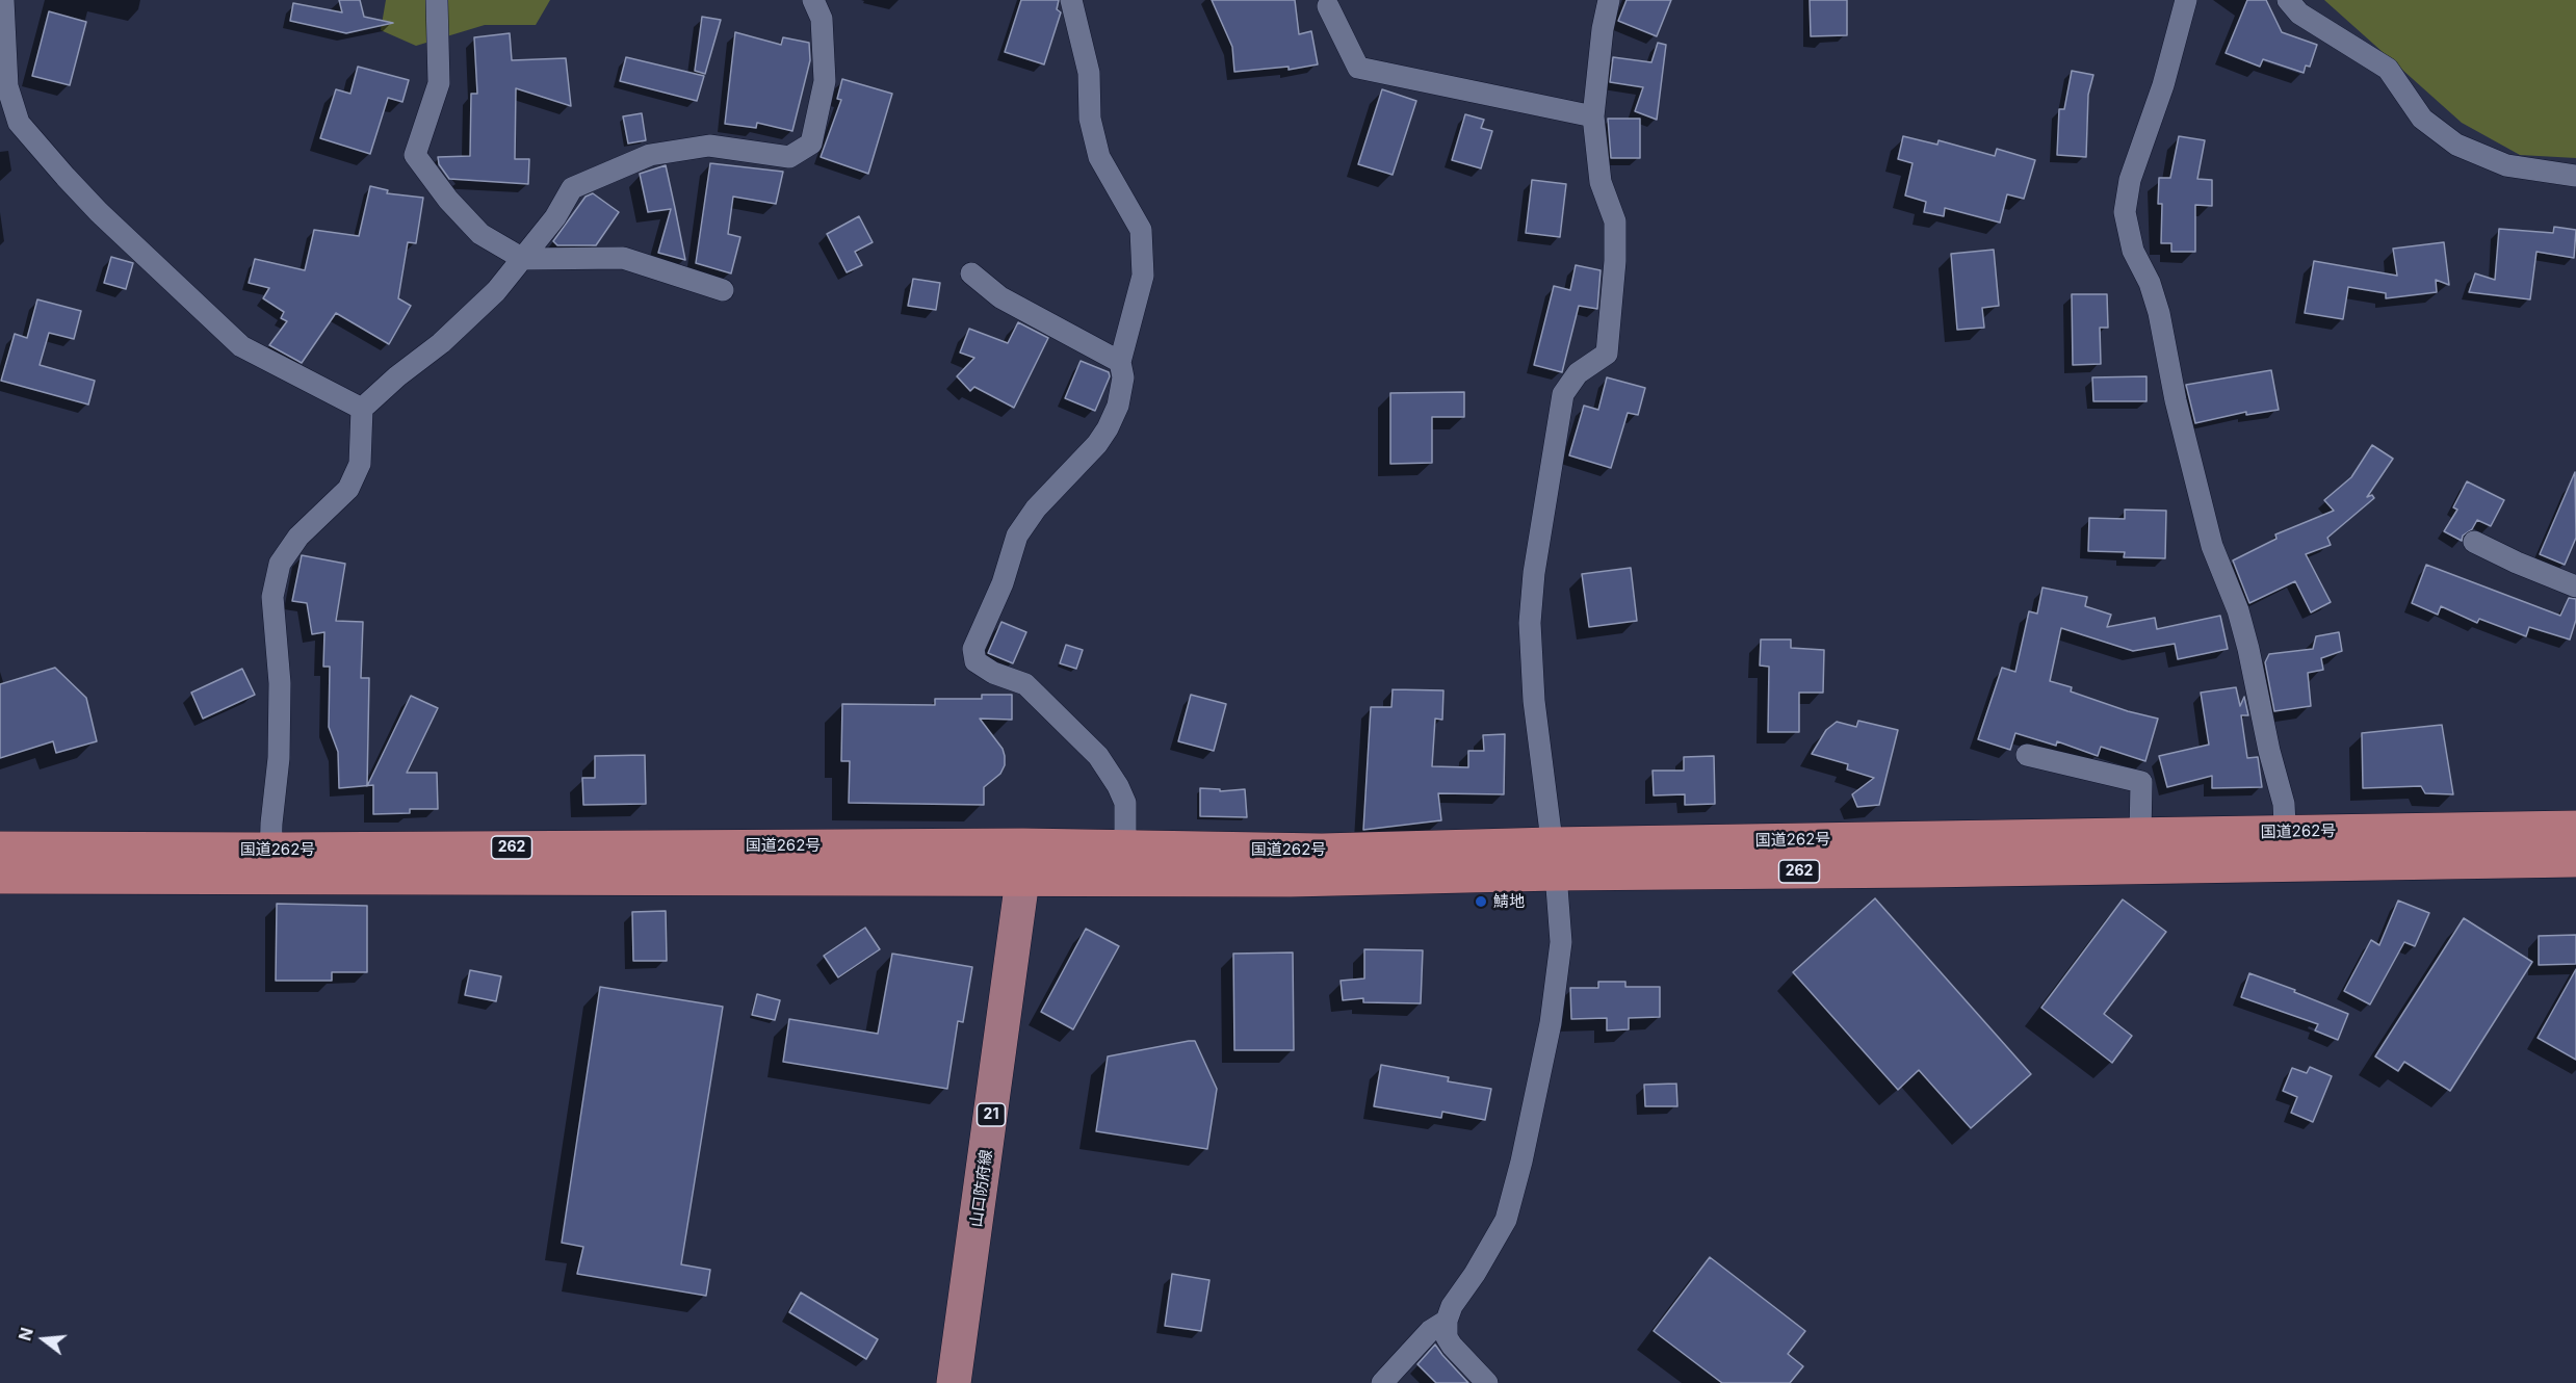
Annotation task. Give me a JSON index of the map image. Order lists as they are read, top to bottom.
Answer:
{
  "streets": {
    "highway": ["国道262号", "262"],
    "main road": ["21", "山口防府線"]
  },
  "crossings": [
    ["国道262号", "山口防府線"]
  ],
  "places": ["鯖地"],
  "north": "left"
}
